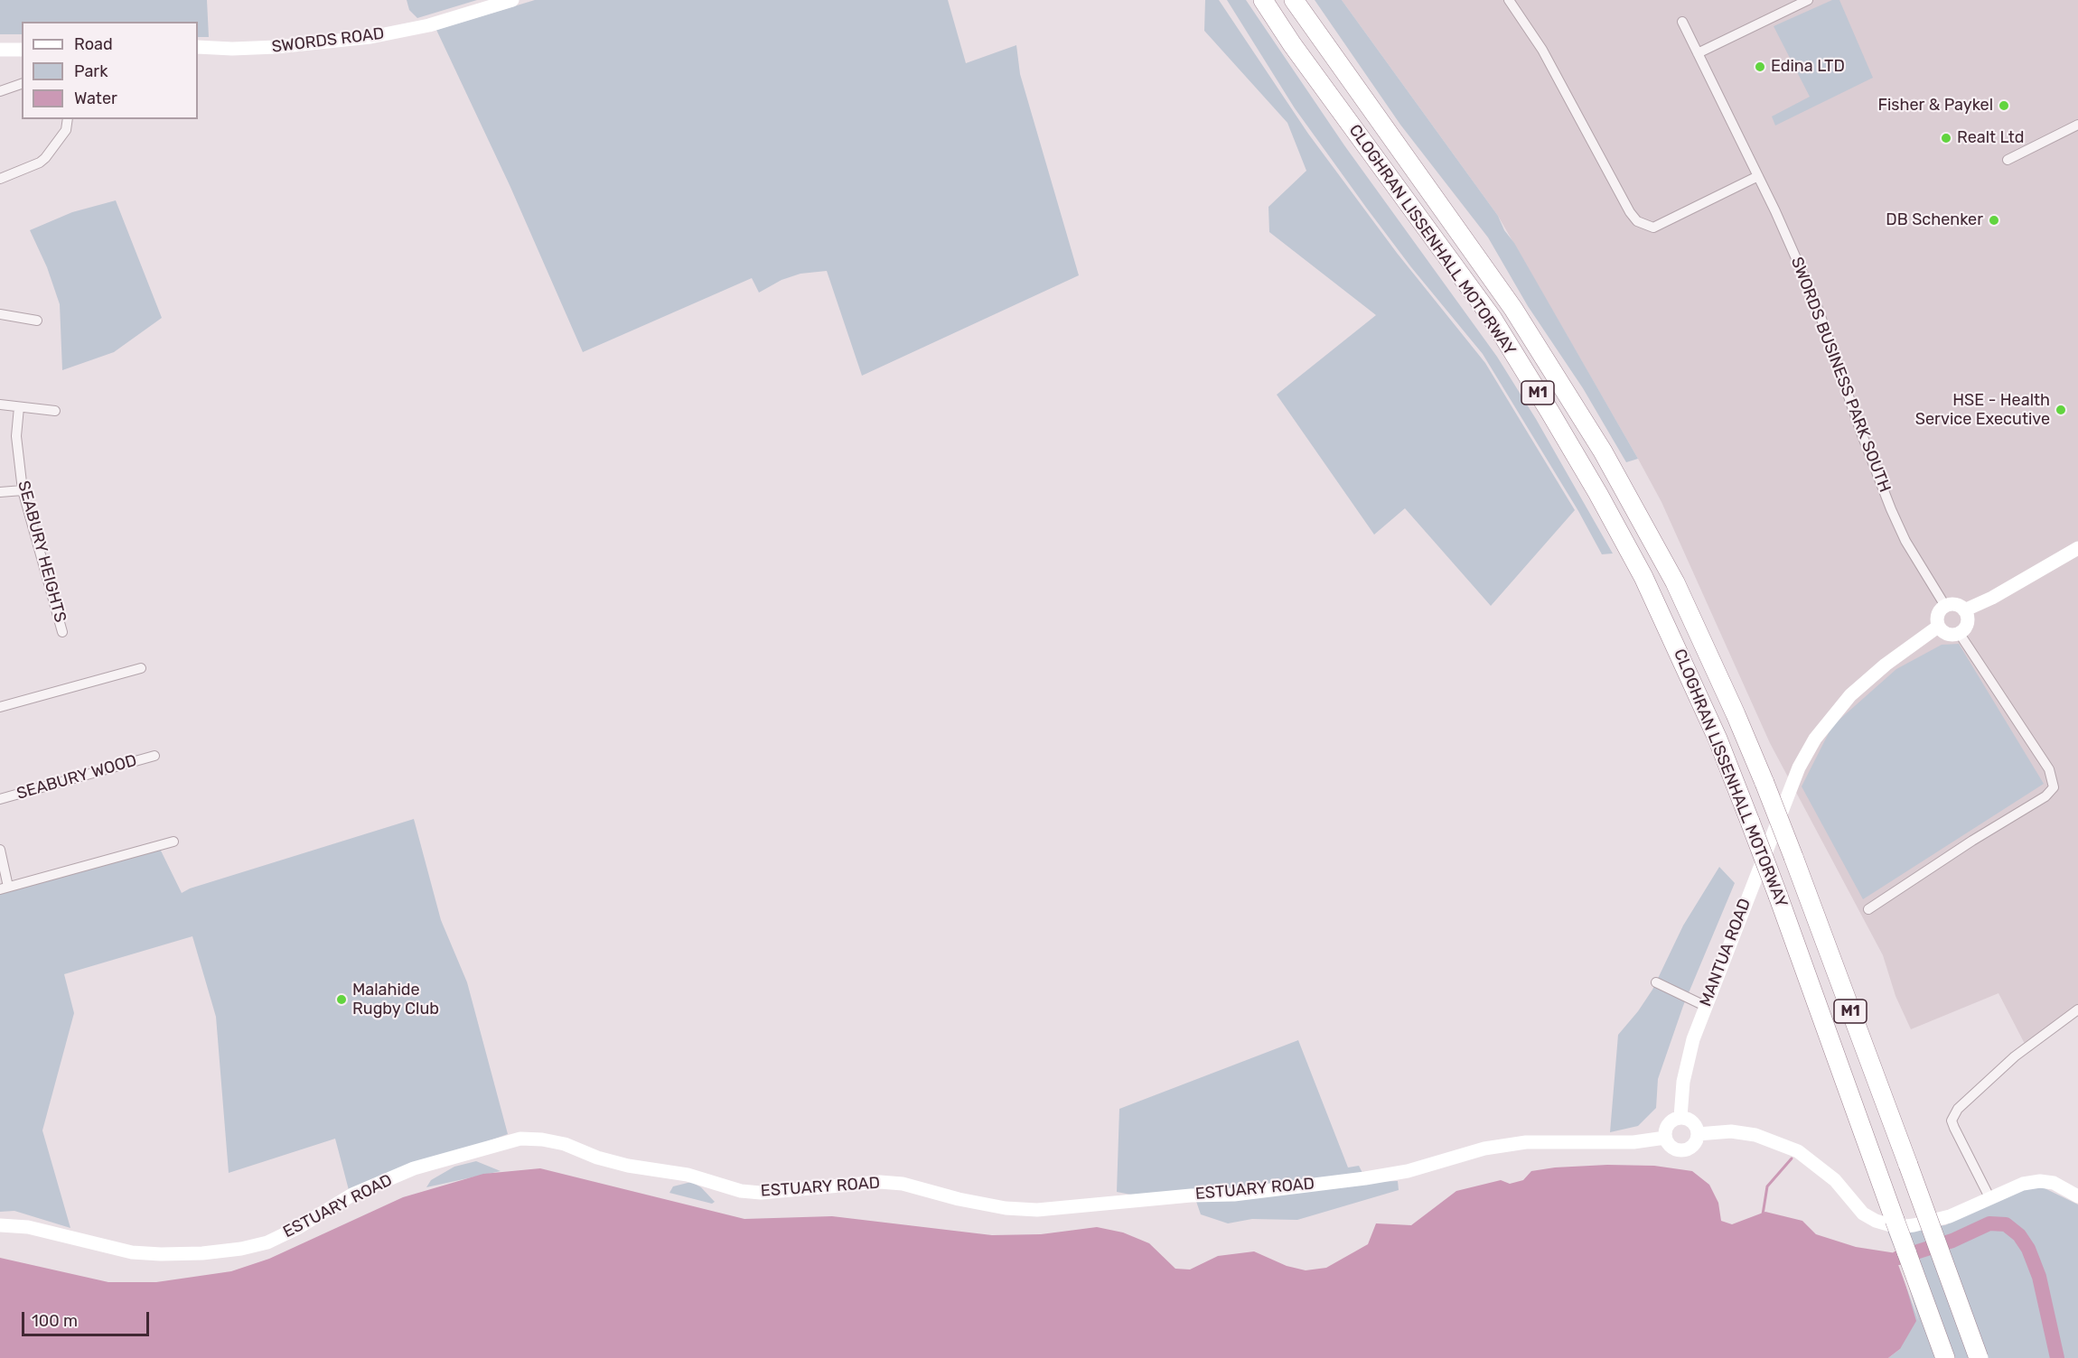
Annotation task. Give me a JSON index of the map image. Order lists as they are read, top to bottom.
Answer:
{
  "streets": {
    "highway": ["CLOGHRAN LISSENHALL MOTORWAY", "M1"],
    "street": [
      "SWORDS ROAD",
      "SWORDS BUSINESS PARK SOUTH",
      "SEABURY HEIGHTS",
      "SEABURY WOOD",
      "MANTUA ROAD",
      "ESTUARY ROAD"
    ]
  },
  "crossings": [
    ["SWORDS BUSINESS PARK SOUTH", "MANTUA ROAD"],
    ["MANTUA ROAD", "ESTUARY ROAD"]
  ],
  "places": [
    "Edina LTD",
    "Fisher & Paykel",
    "Realt Ltd",
    "DB Schenker",
    "HSE - Health Service Executive",
    "Malahide Rugby Club"
  ],
  "legend": ["Road", "Park", "Water"],
  "scale_bar": "100 m"
}
